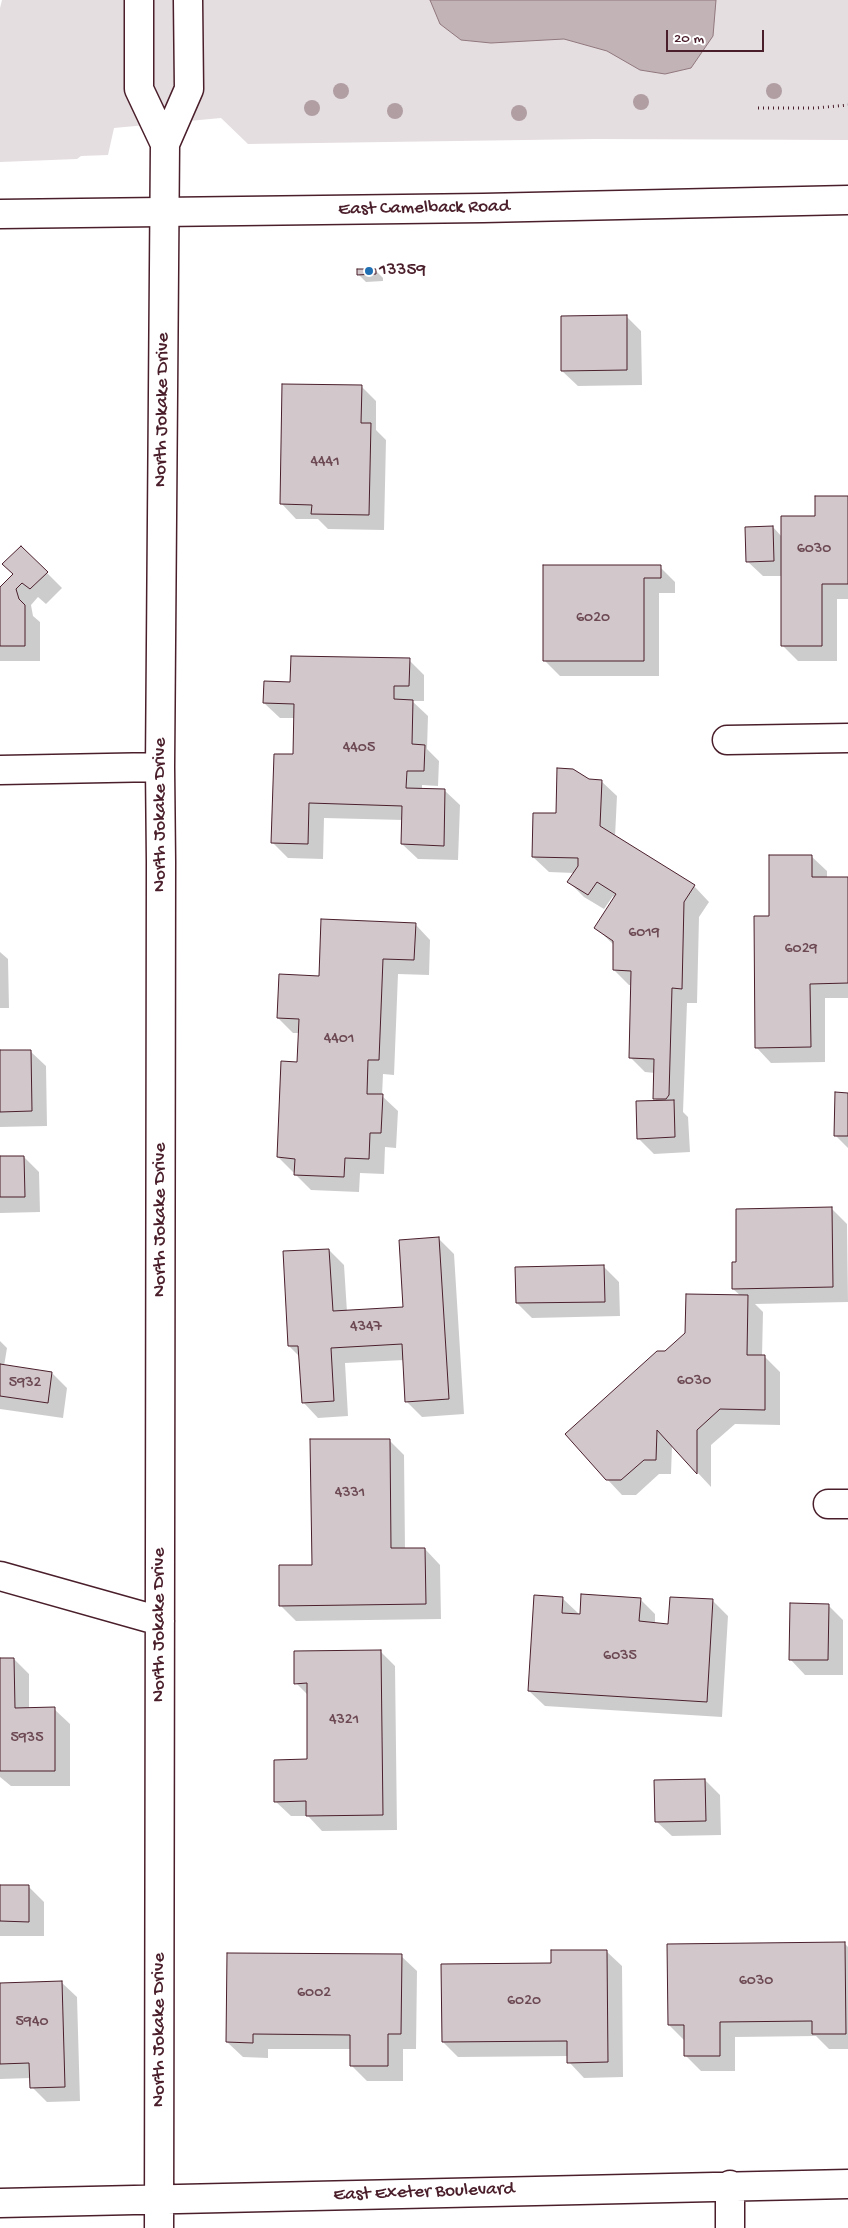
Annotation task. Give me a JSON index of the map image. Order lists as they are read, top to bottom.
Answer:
{
  "streets": {
    "street": ["East Camelback Road", "North Jokake Drive", "East Exeter Boulevard"]
  },
  "crossings": [
    ["East Camelback Road", "North Jokake Drive"],
    ["North Jokake Drive", "East Exeter Boulevard"]
  ],
  "places": ["13359"],
  "house_numbers": [
    "4441",
    "6030",
    "6020",
    "4405",
    "6019",
    "6029",
    "4401",
    "4347",
    "6030",
    "5932",
    "4331",
    "6035",
    "4321",
    "5935",
    "6030",
    "6002",
    "6020",
    "5940"
  ],
  "scale_bar": "20 m"
}
